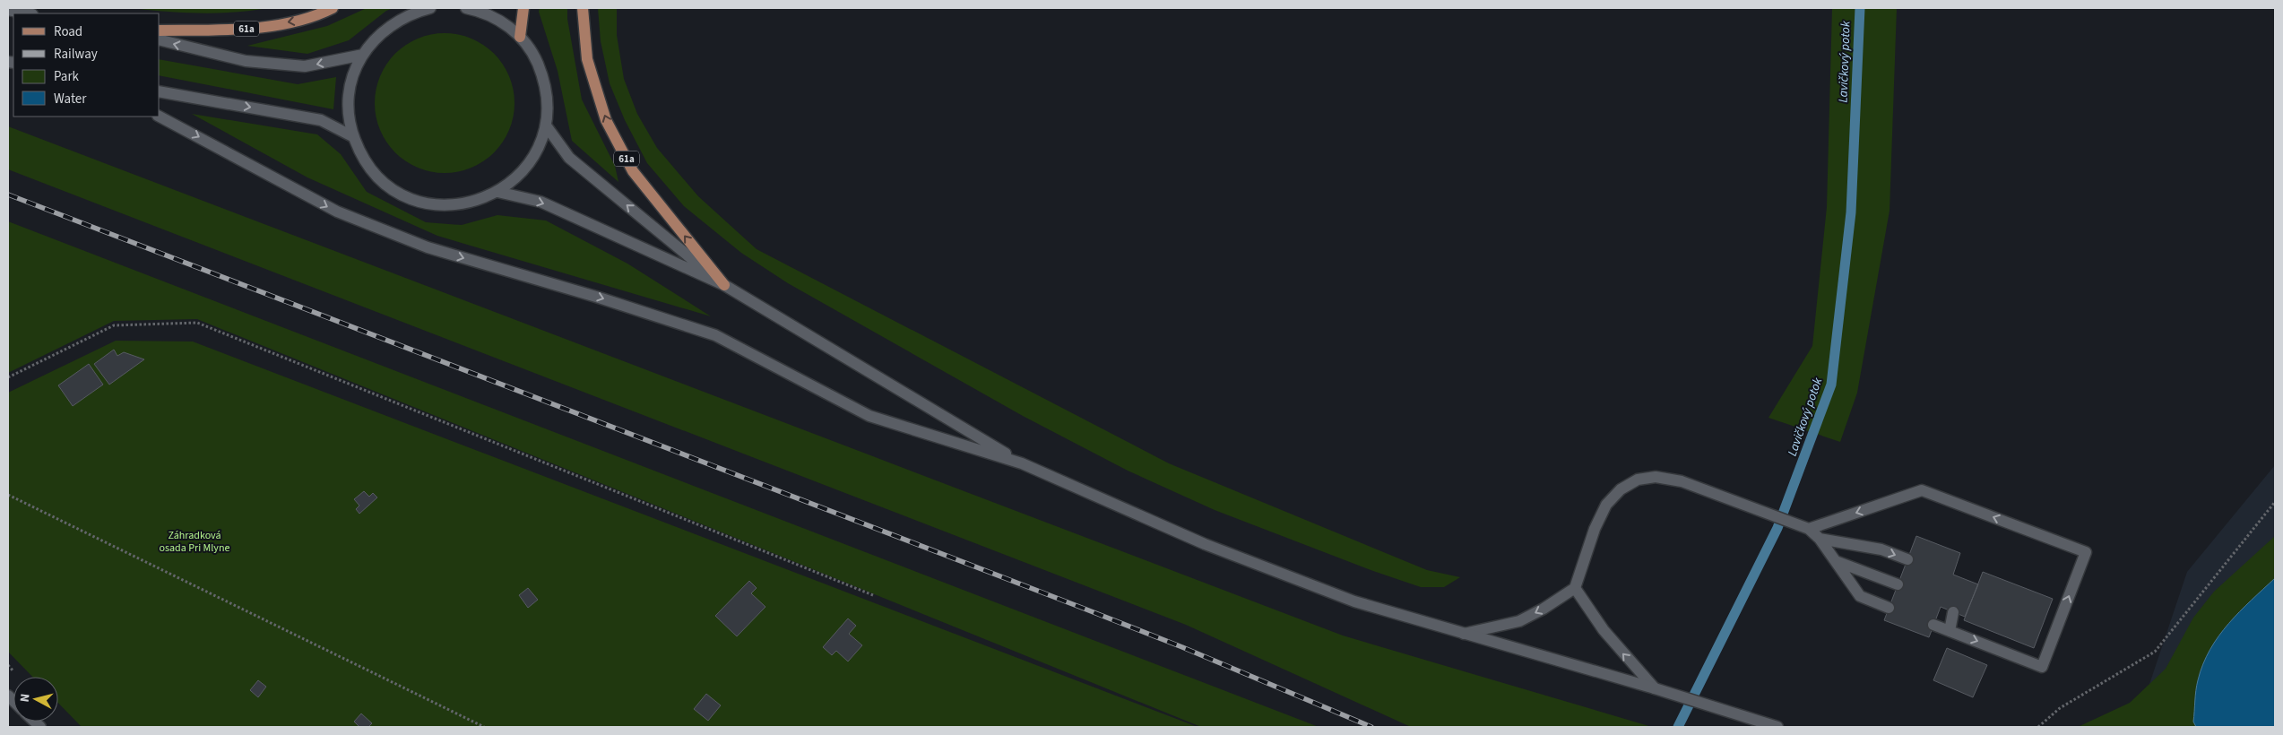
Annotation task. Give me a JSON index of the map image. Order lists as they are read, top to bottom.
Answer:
{
  "streets": {
    "main road": ["61a"]
  },
  "water": ["Lavičkový potok"],
  "parks": ["Záhradková osada Pri Mlyne"],
  "legend": [
    "Road",
    "Railway",
    "Park",
    "Water"
  ],
  "north": "left"
}
